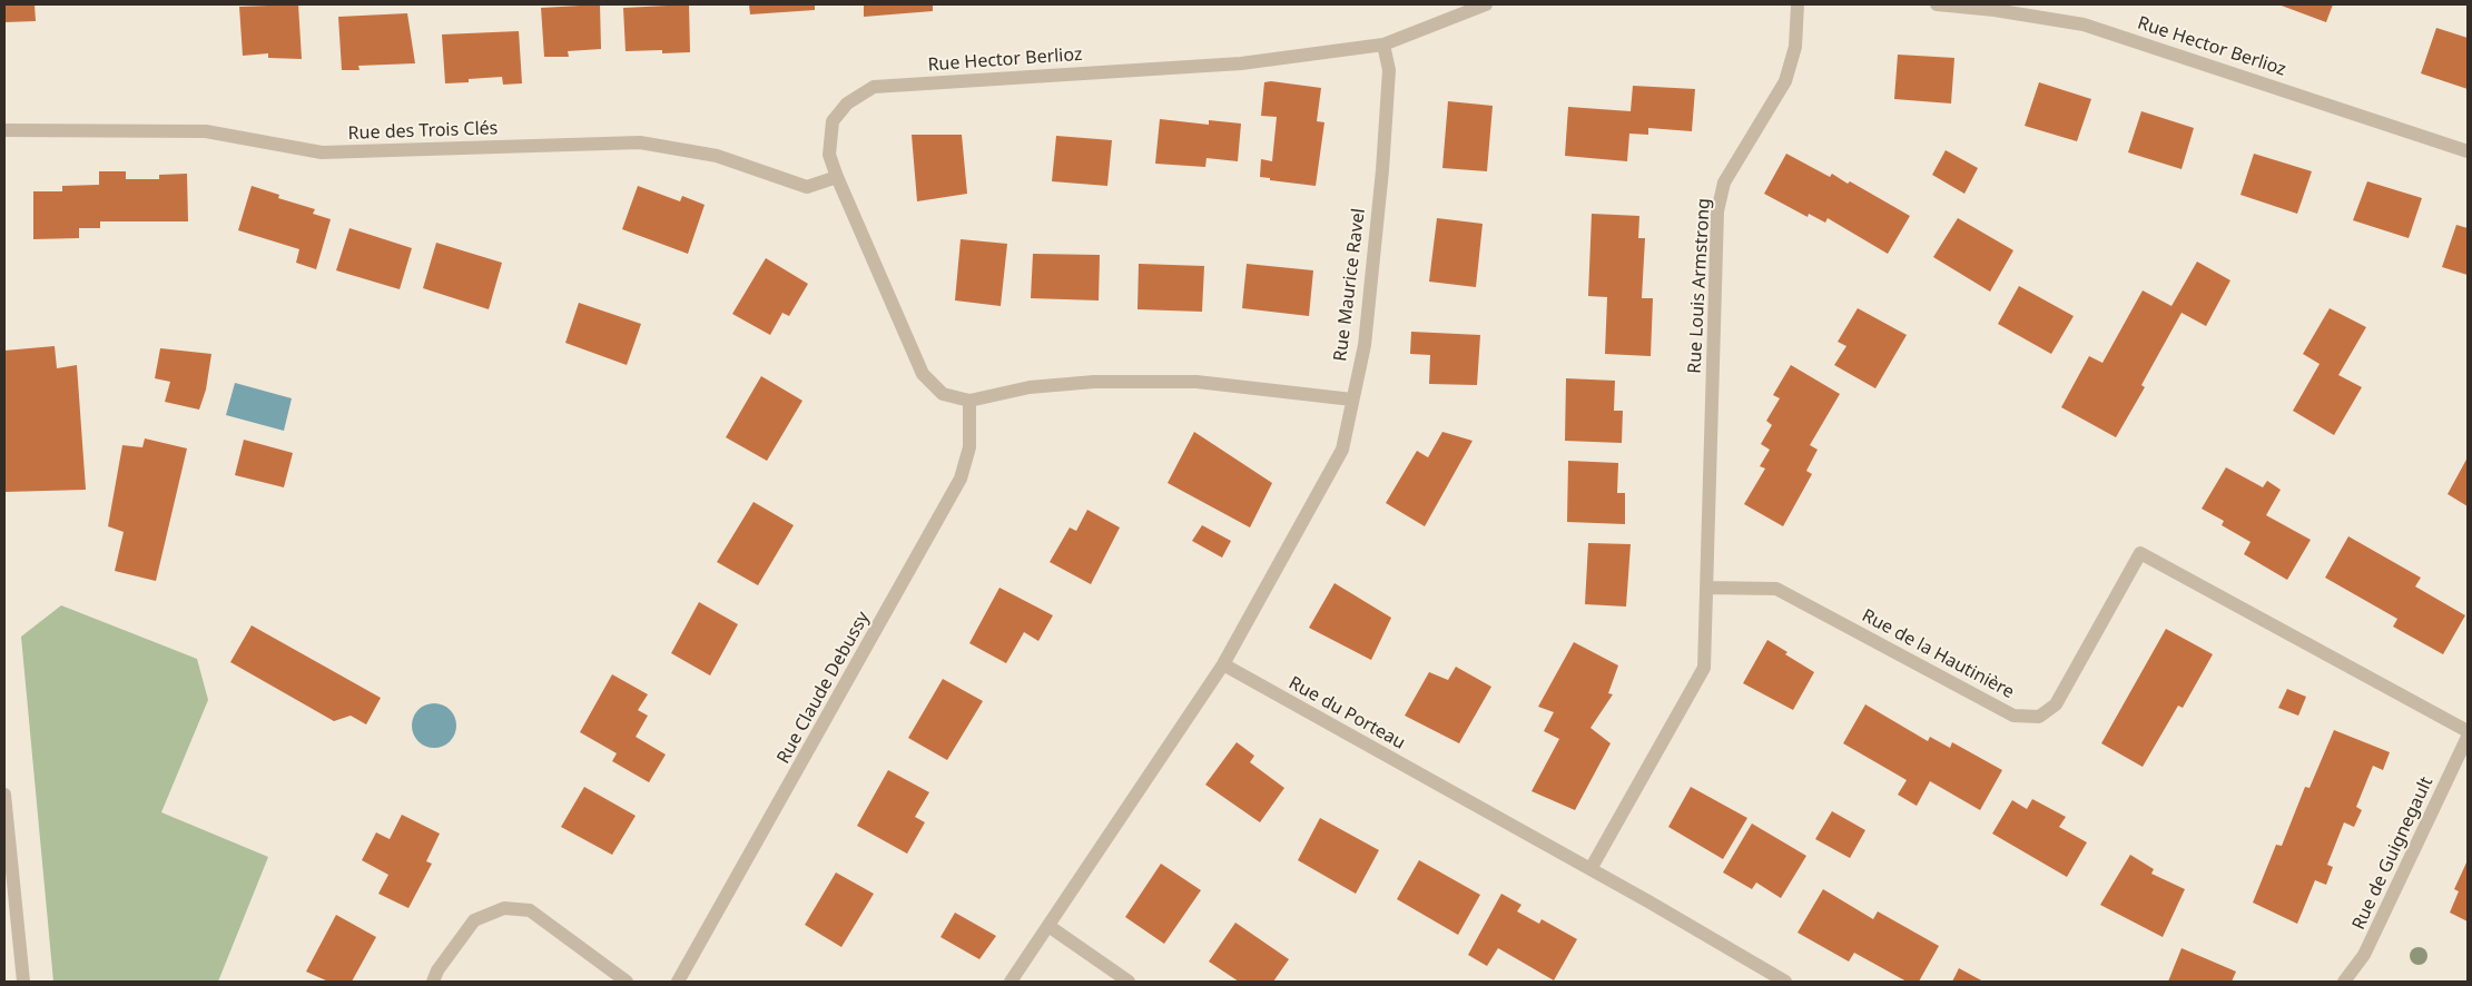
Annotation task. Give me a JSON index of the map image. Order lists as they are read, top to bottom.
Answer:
{
  "streets": {
    "street": [
      "Rue Hector Berlioz",
      "Rue des Trois Clés",
      "Rue Maurice Ravel",
      "Rue Louis Armstrong",
      "Rue de la Hautinière",
      "Rue Claude Debussy",
      "Rue du Porteau",
      "Rue de Guignegault"
    ]
  },
  "crossings": [
    ["Rue Hector Berlioz", "Rue des Trois Clés"],
    ["Rue Hector Berlioz", "Rue Maurice Ravel"],
    ["Rue Hector Berlioz", "Rue Claude Debussy"],
    ["Rue Maurice Ravel", "Rue du Porteau"],
    ["Rue Louis Armstrong", "Rue de la Hautinière"]
  ]
}
